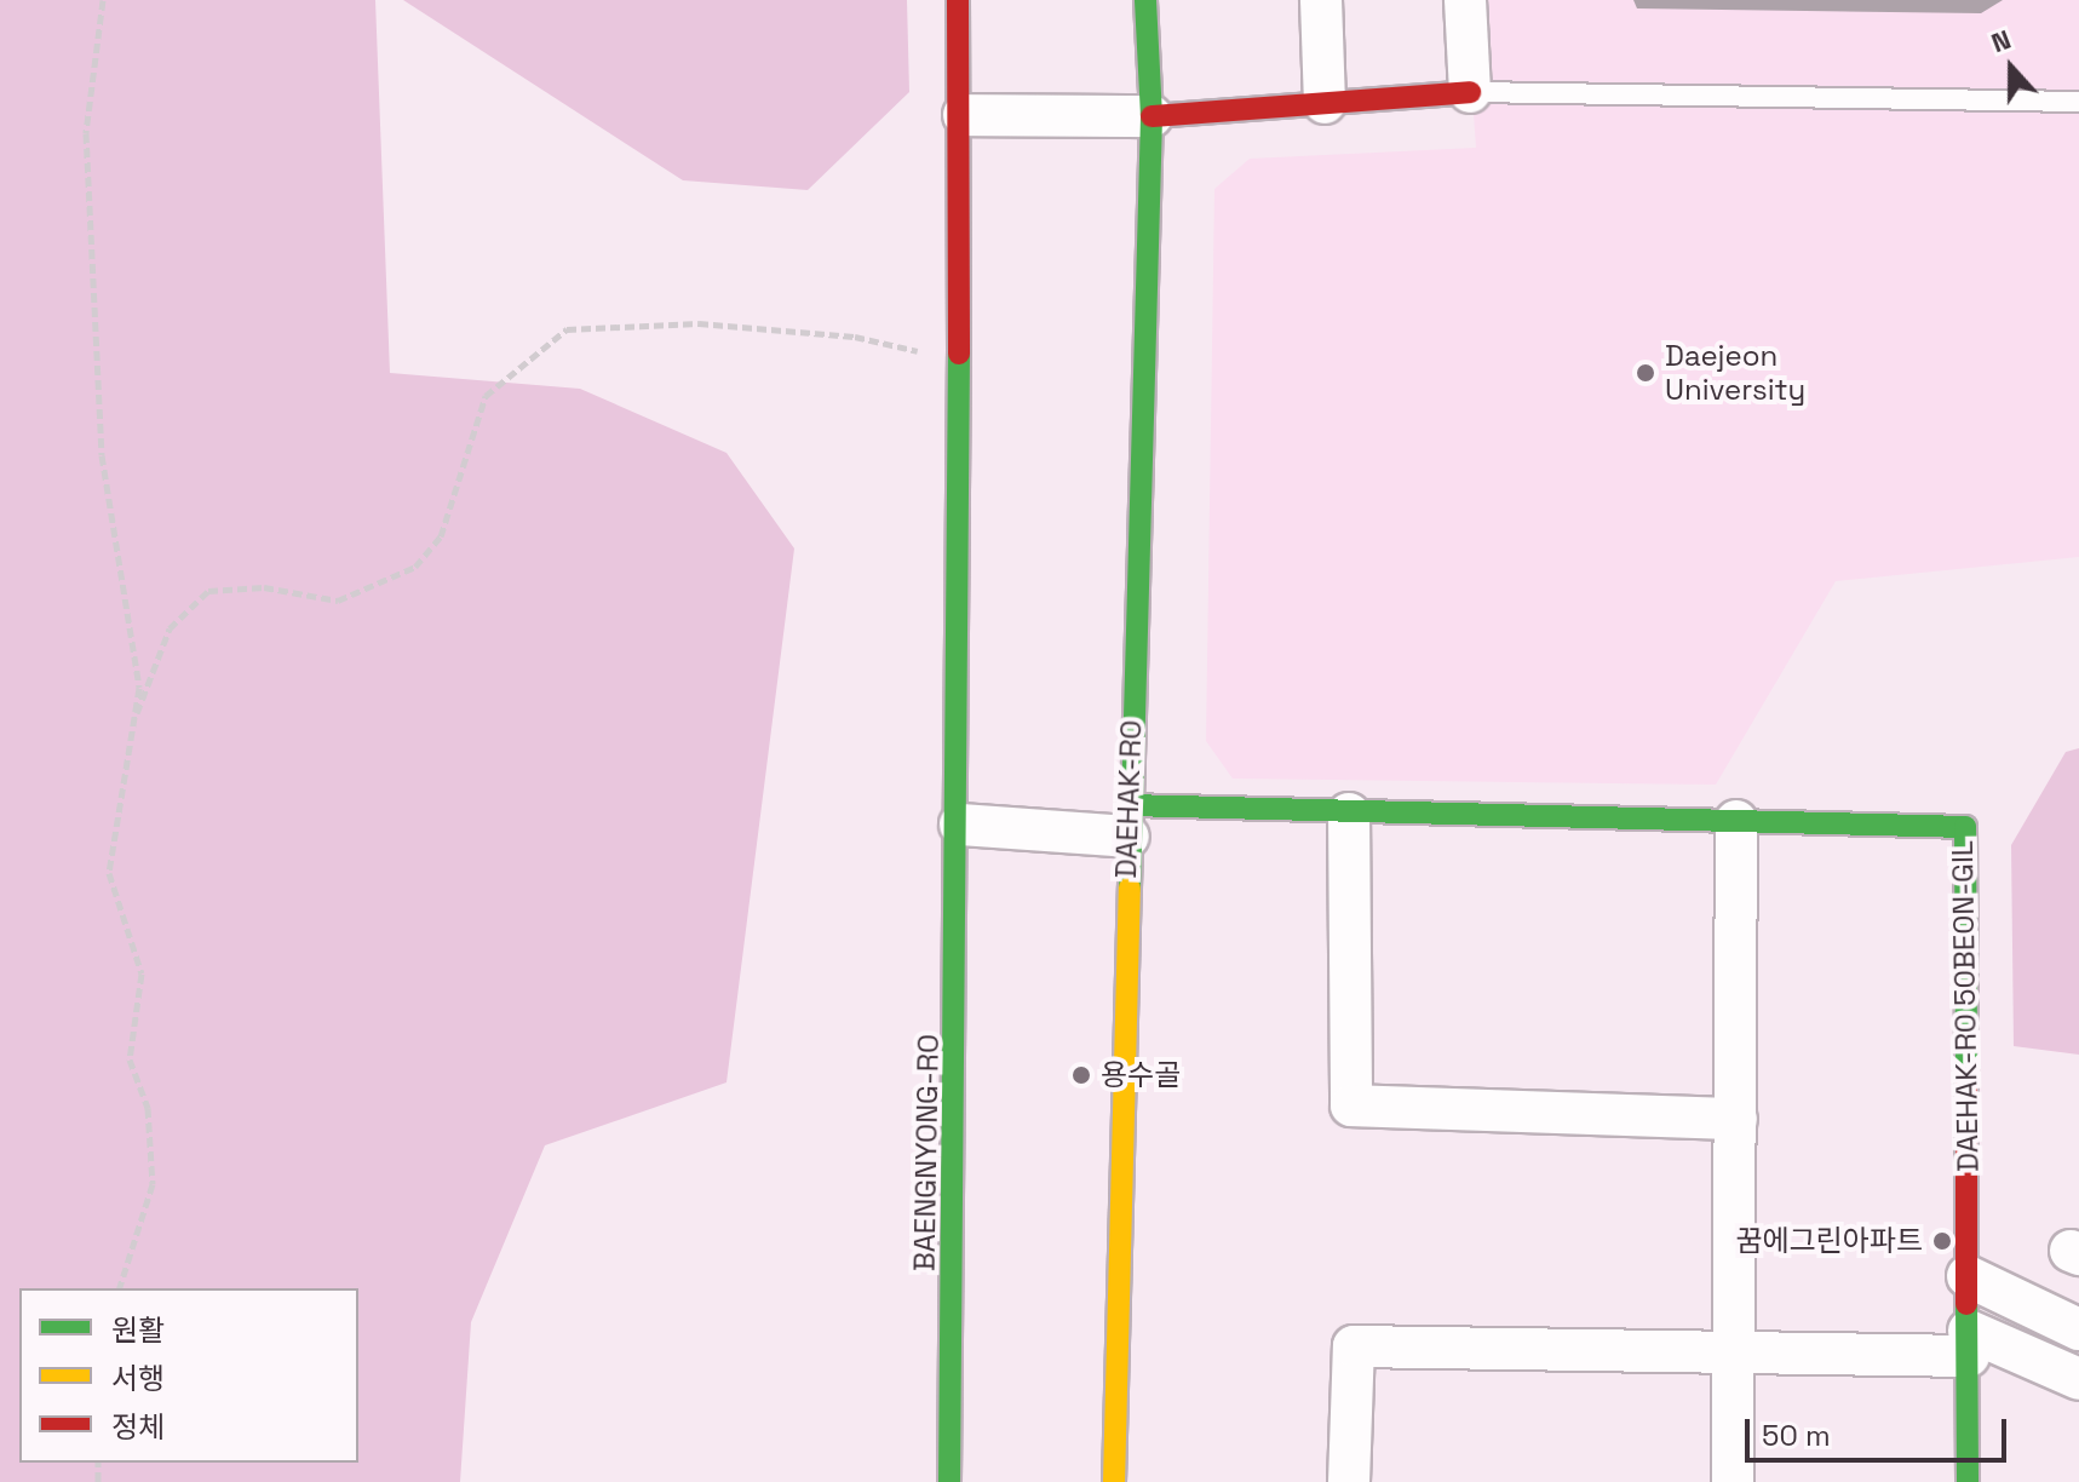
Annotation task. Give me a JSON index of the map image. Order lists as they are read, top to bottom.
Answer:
{
  "streets": {
    "street": ["DAEHAK-RO", "DAEHAK-RO 50BEON-GIL", "BAENGNYONG-RO"]
  },
  "crossings": [
    ["DAEHAK-RO", "DAEHAK-RO 50BEON-GIL"]
  ],
  "places": ["Daejeon University", "용수골", "꿈에그린아파트"],
  "legend": ["원활", "서행", "정체"],
  "scale_bar": "50 m",
  "north": "top"
}
